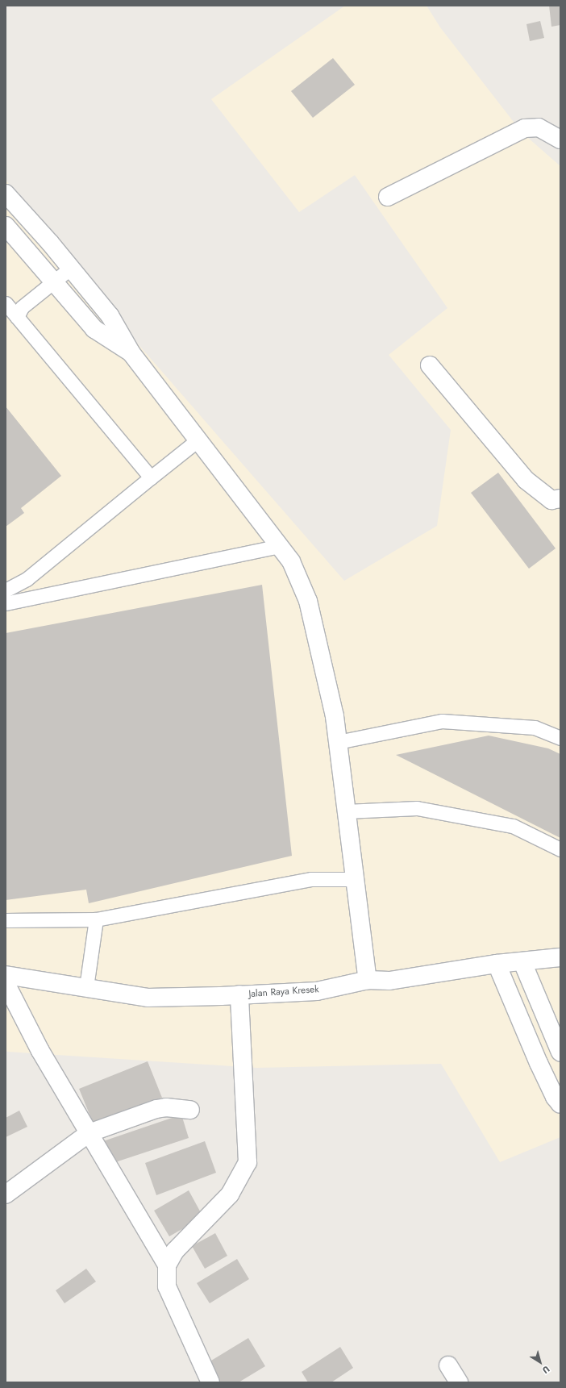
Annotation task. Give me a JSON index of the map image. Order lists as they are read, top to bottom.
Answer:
{
  "streets": {
    "street": ["Jalan Raya Kresek"]
  },
  "north": "bottom right"
}
